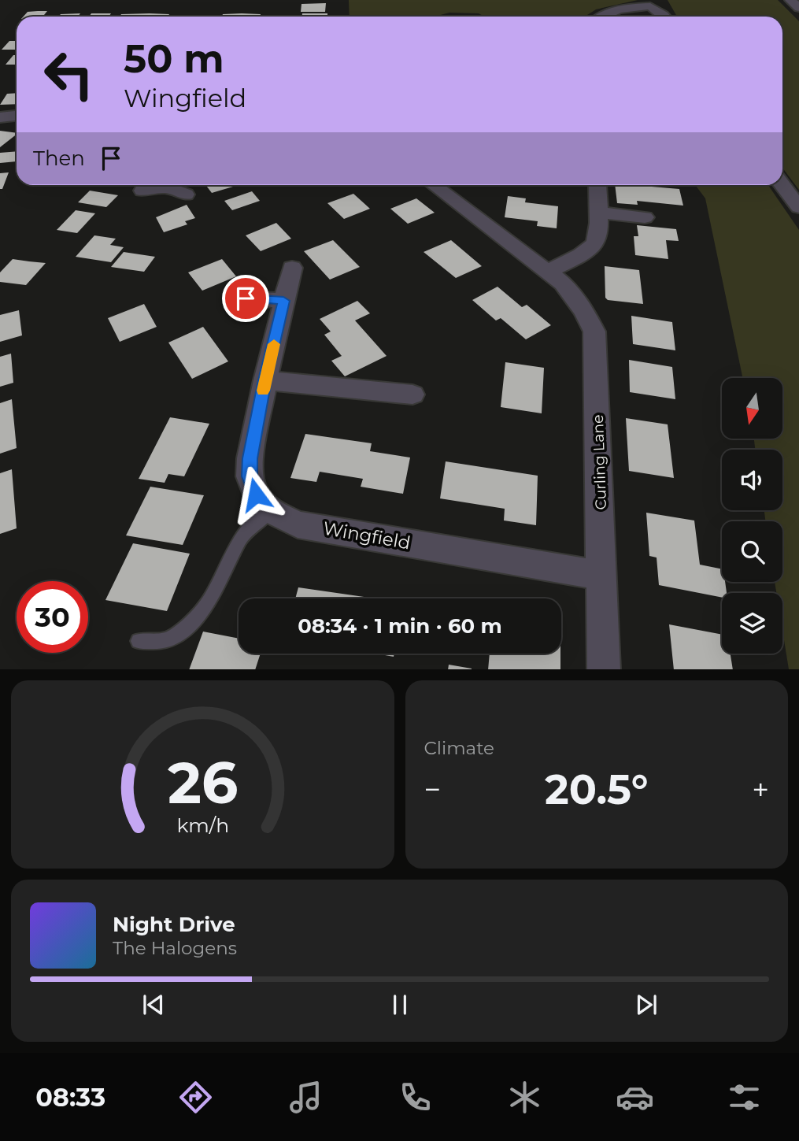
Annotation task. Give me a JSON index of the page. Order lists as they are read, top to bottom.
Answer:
{
  "streets": {
    "street": ["Curling Lane", "Wingfield"]
  },
  "crossings": [
    ["Curling Lane", "Wingfield"]
  ],
  "north": "bottom",
  "page": {
    "turn": ["50 m", "Wingfield"],
    "then": "Then",
    "limit": "30",
    "trip": "08:34 · 1 min · 60 m",
    "tile": "Climate",
    "heat": ["−", "20.5°", "+"],
    "song": ["Night Drive", "The Halogens"],
    "tabs": "08:33",
    "gauge": ["26", "km/h"]
  }
}
